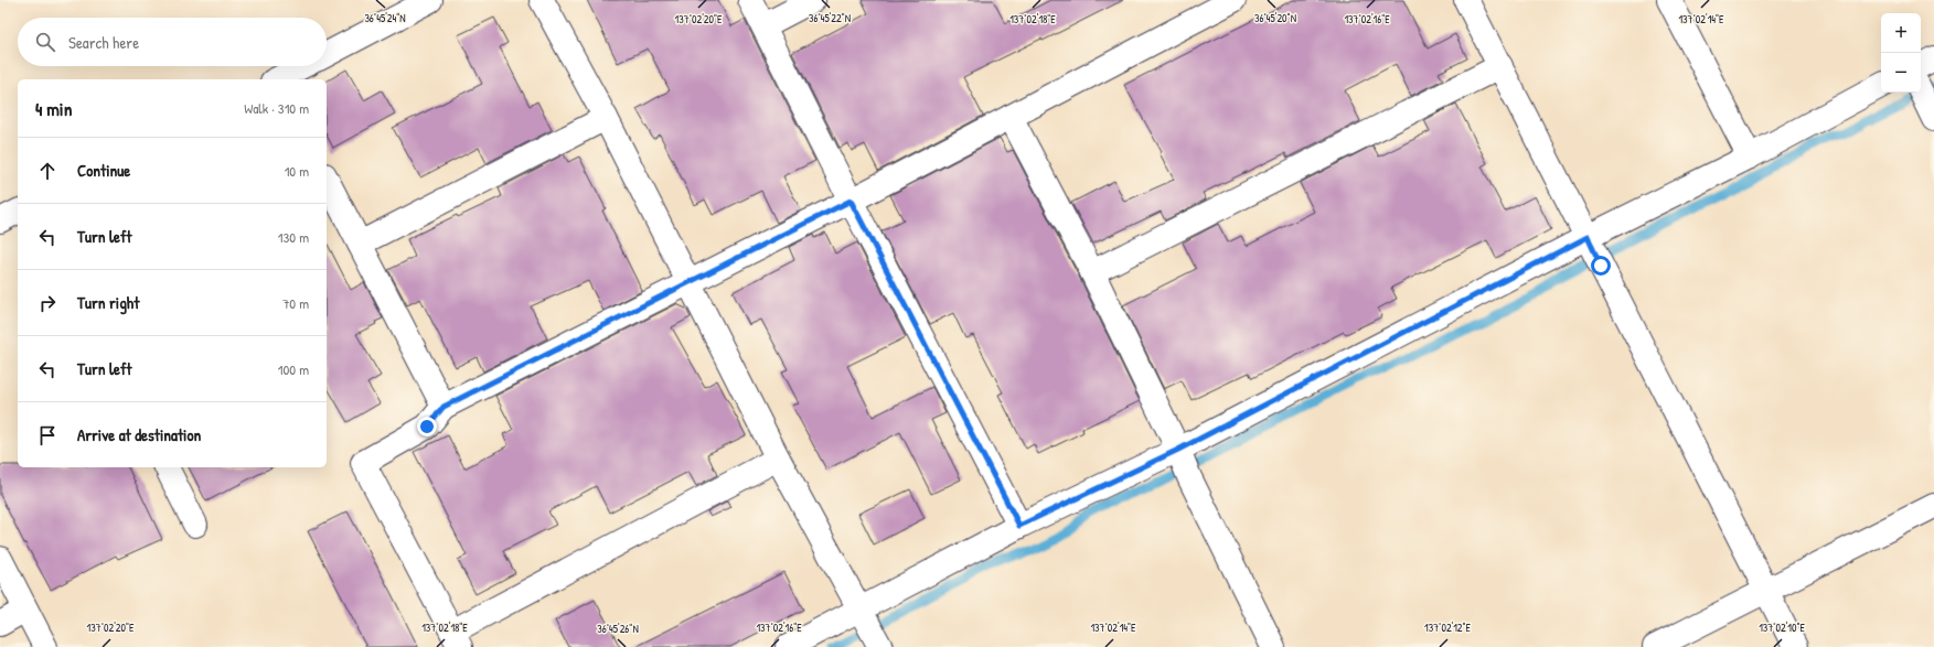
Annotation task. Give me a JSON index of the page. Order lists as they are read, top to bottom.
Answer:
{
  "page": {
    "map_buttons": ["+", "−"],
    "search": "Search here",
    "heading": ["4 min", "Walk · 310 m"],
    "list": [
      ["Continue", "10 m"],
      ["Turn left", "130 m"],
      ["Turn right", "70 m"],
      ["Turn left", "100 m"],
      "Arrive at destination"
    ]
  },
  "coordinates": [
    "36°45'22\"N",
    "36°45'24\"N",
    "36°45'20\"N",
    "137°02'18\"E",
    "137°02'20\"E",
    "137°02'16\"E",
    "137°02'14\"E",
    "137°02'12\"E",
    "137°02'10\"E",
    "36°45'26\"N"
  ]
}
